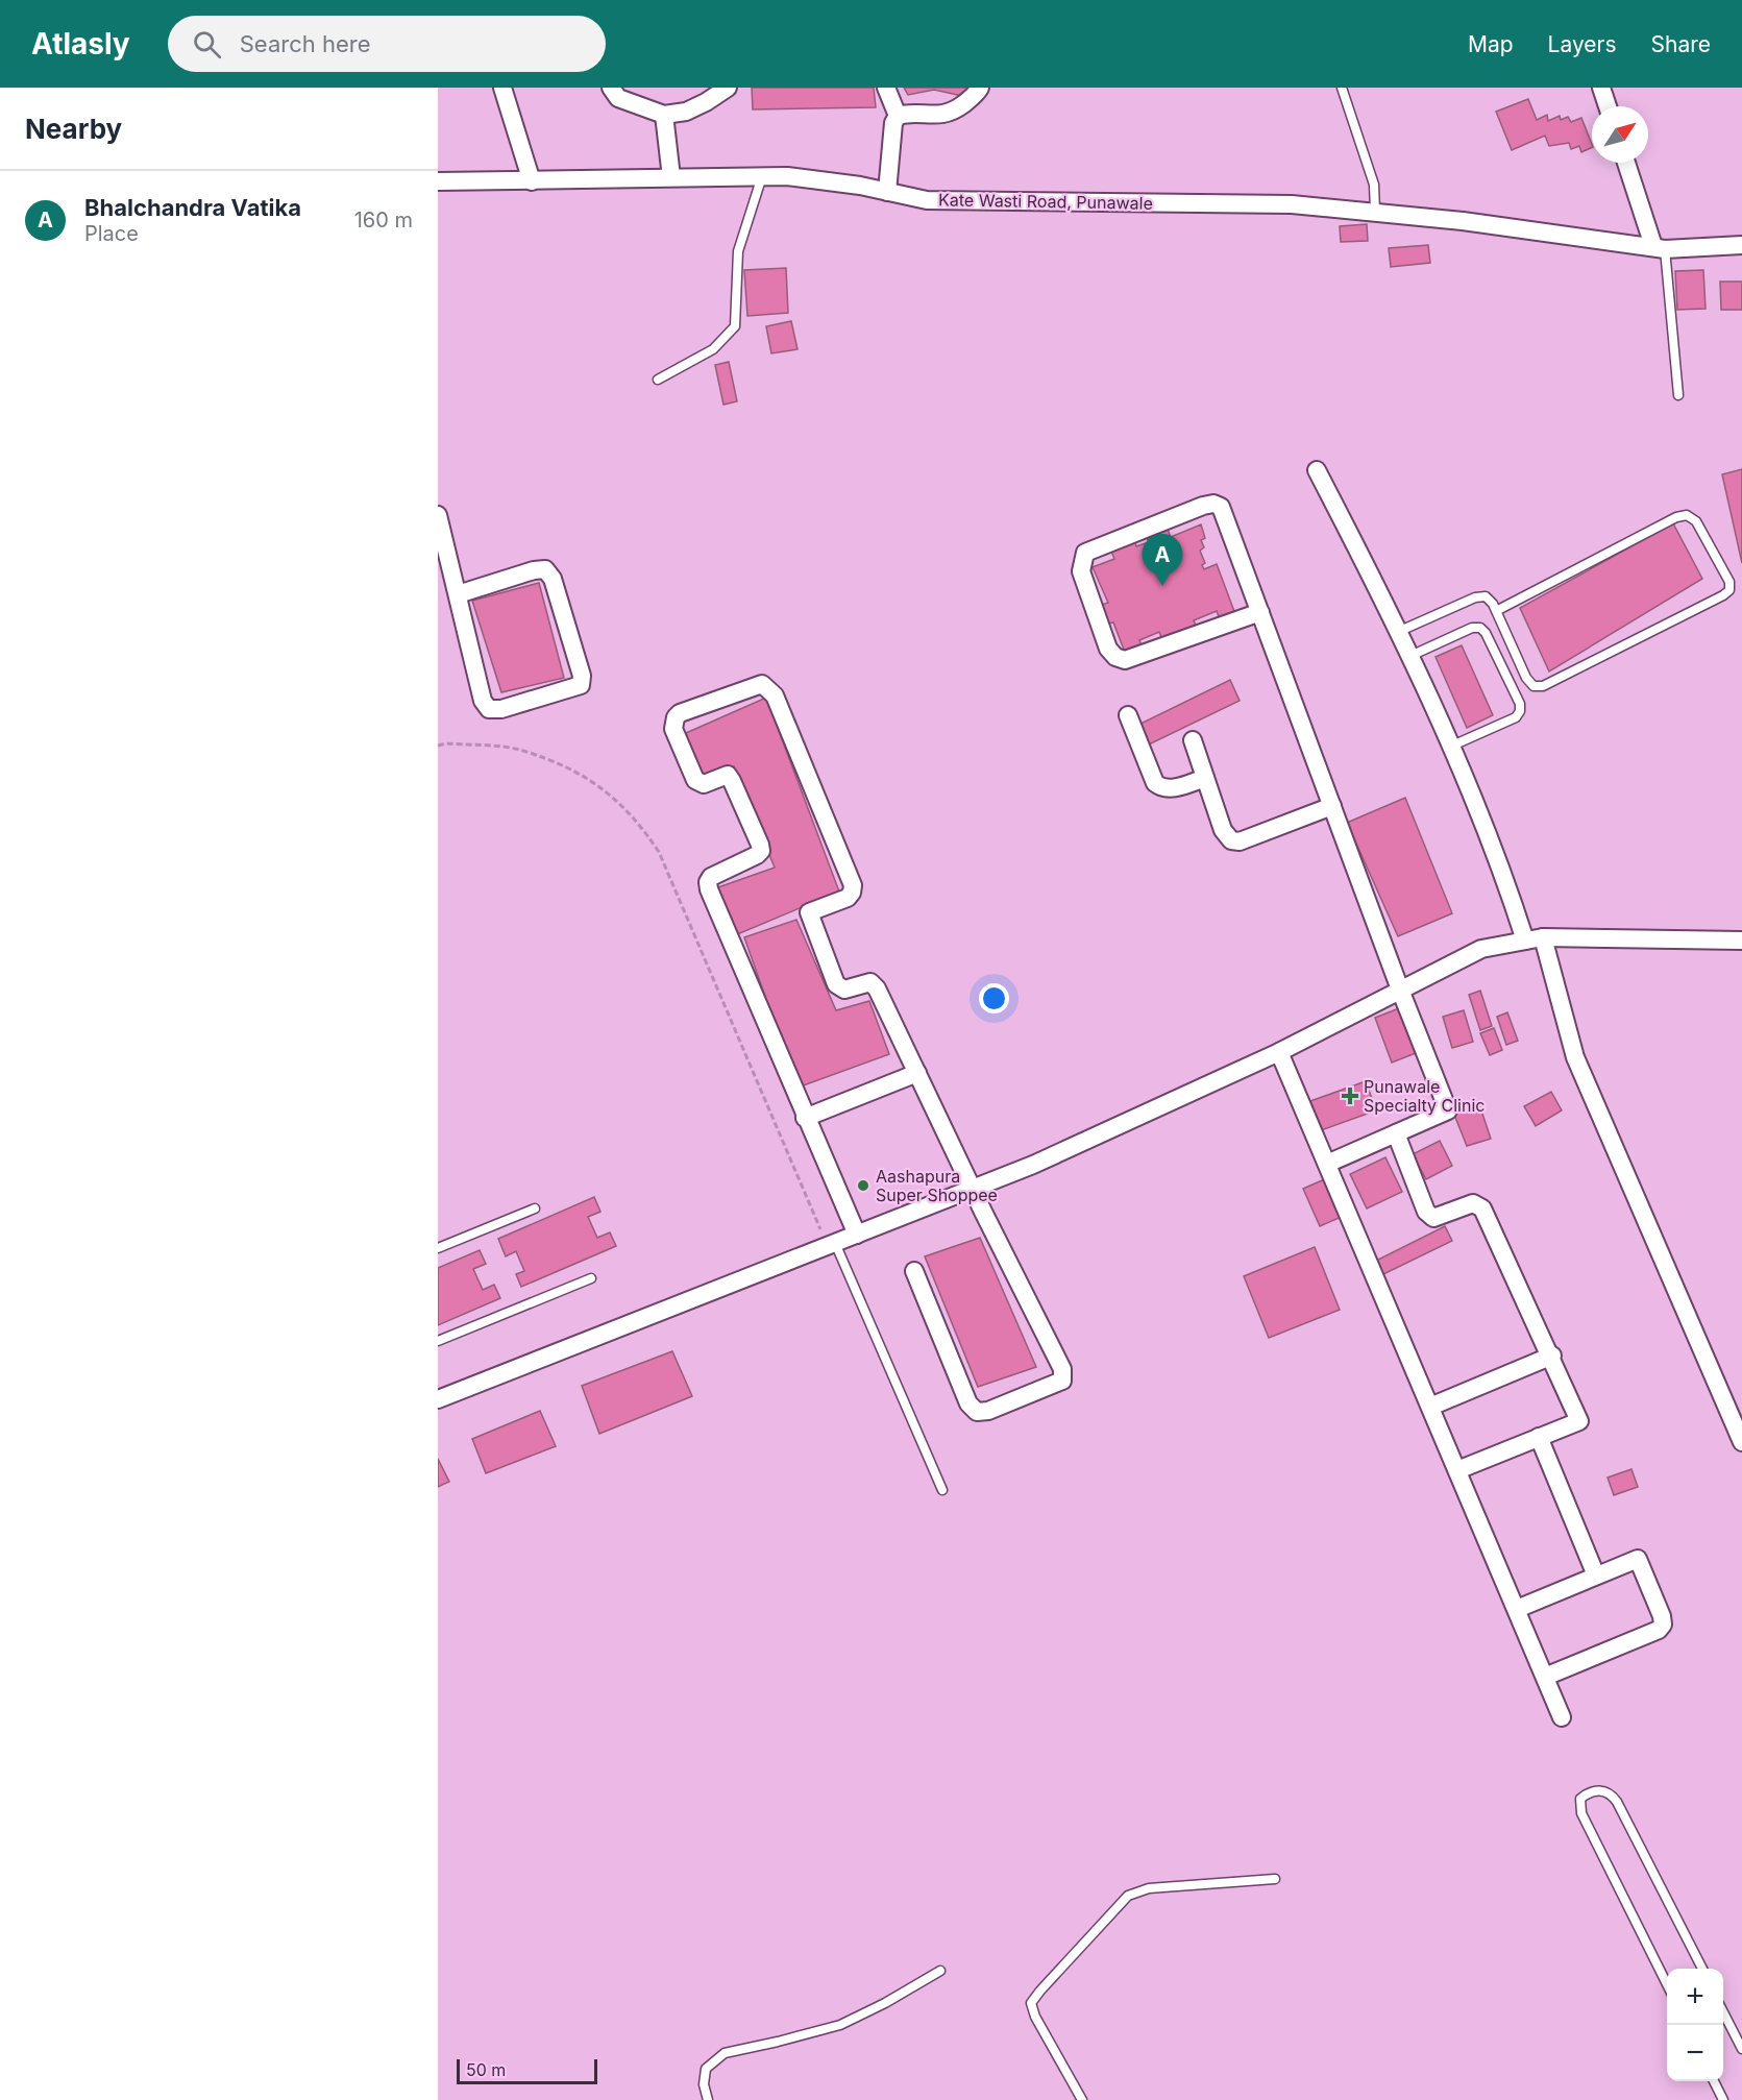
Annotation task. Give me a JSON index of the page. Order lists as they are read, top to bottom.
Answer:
{
  "streets": {
    "street": ["Kate Wasti Road, Punawale"]
  },
  "places": {
    "health": ["Punawale Specialty Clinic"],
    "other": ["Aashapura Super Shoppee"]
  },
  "scale_bar": "50 m",
  "north": "top right",
  "page": {
    "header": "Atlasly",
    "search": "Search here",
    "nav": ["Map", "Layers", "Share"],
    "heading": "Nearby",
    "list": [
      {
        "mark": "A",
        "name": "Bhalchandra Vatika",
        "note": "Place",
        "value": "160 m"
      }
    ],
    "pins": "A",
    "map_buttons": ["+", "−"],
    "scale": "50 m"
  }
}
